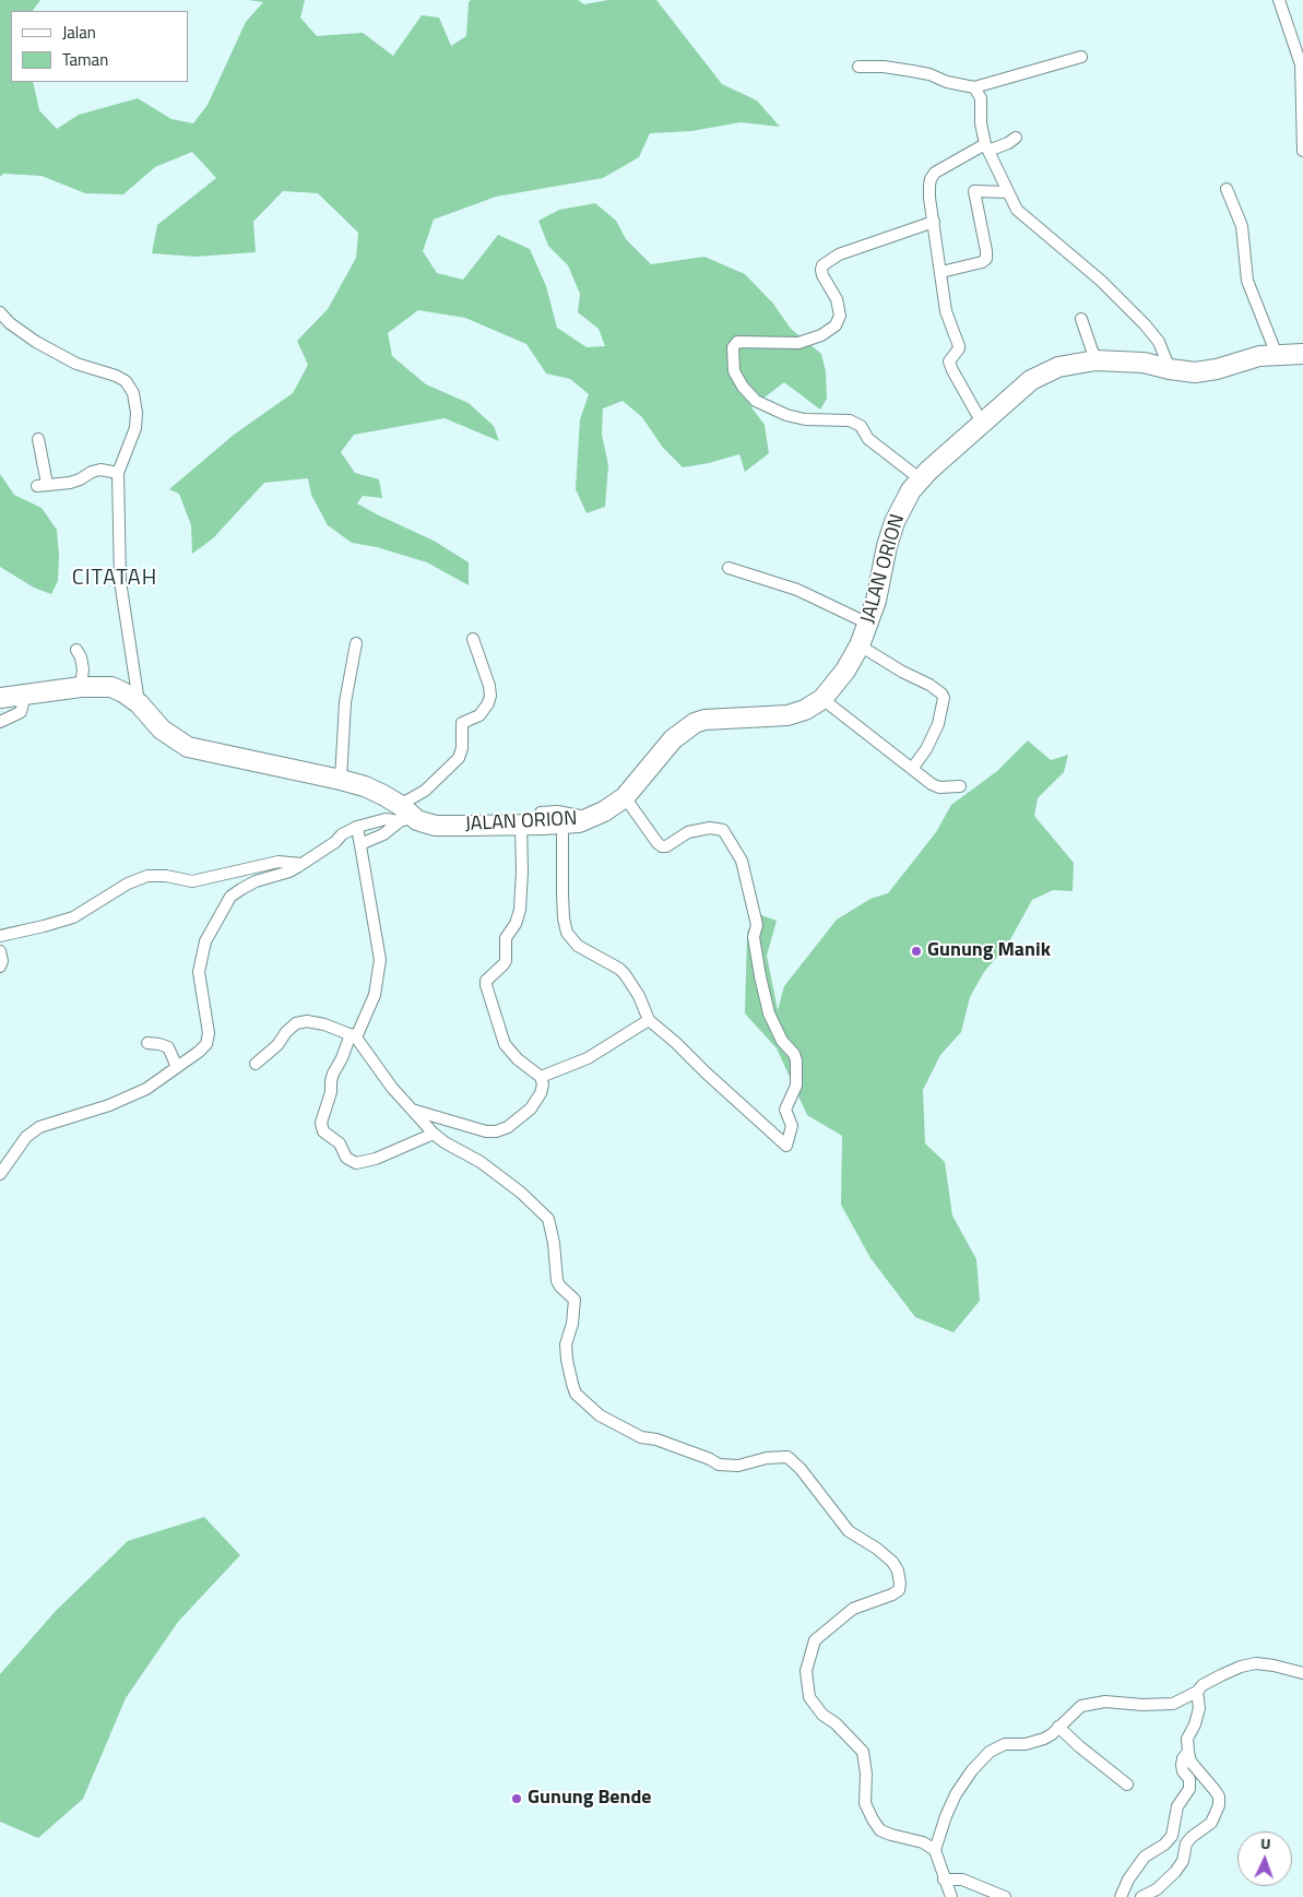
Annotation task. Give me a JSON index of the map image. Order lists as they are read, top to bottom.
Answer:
{
  "streets": {
    "highway": ["JALAN ORION"]
  },
  "districts": ["CITATAH"],
  "places": ["Gunung Manik", "Gunung Bende"],
  "legend": ["Jalan", "Taman"],
  "north": "top"
}
